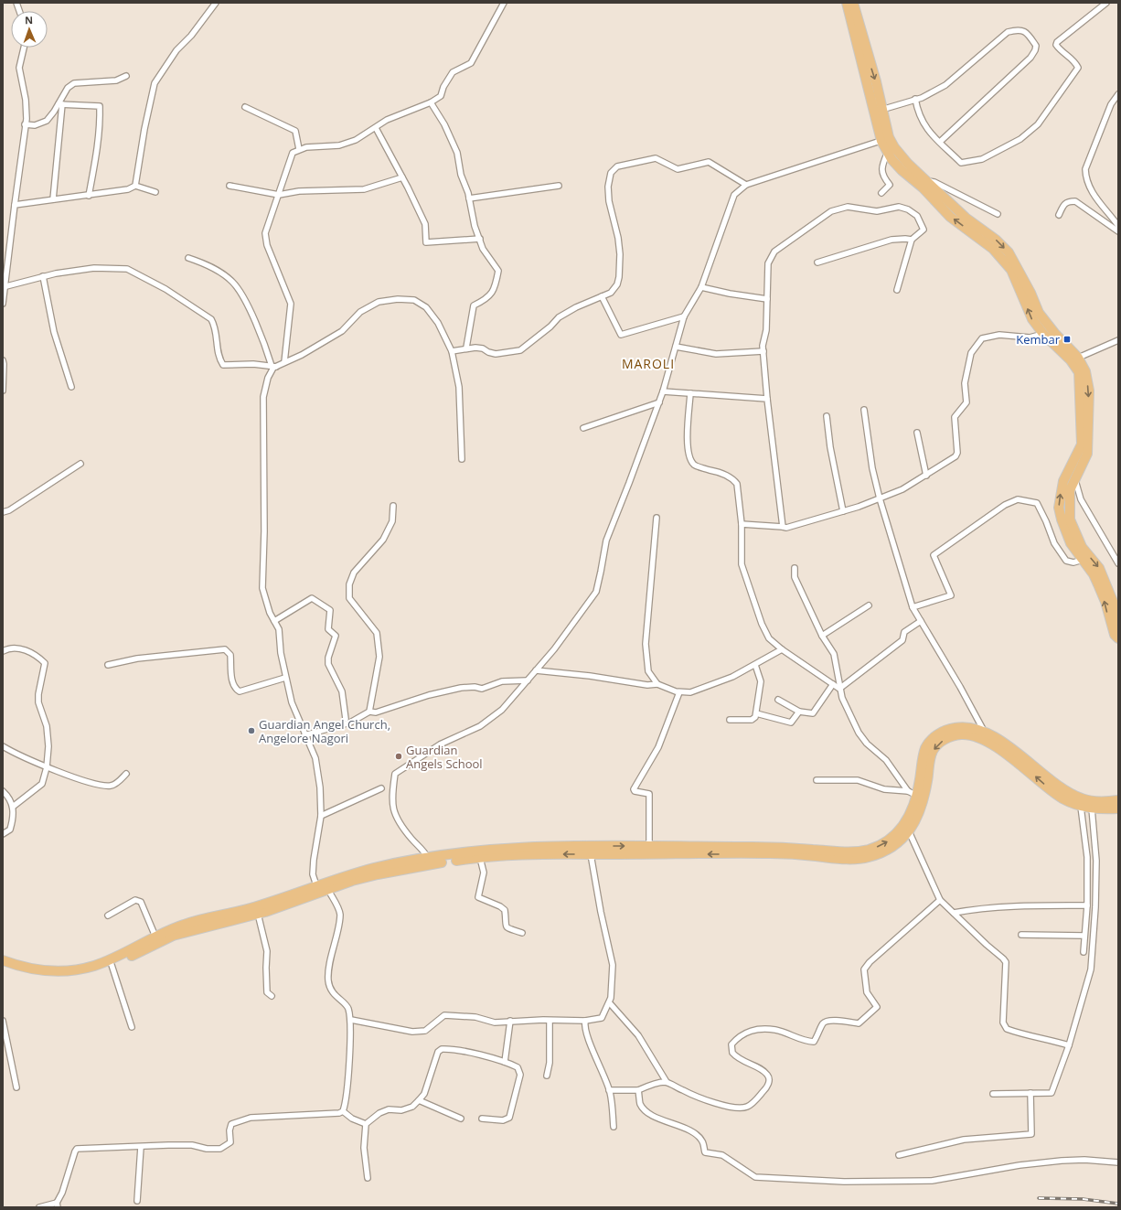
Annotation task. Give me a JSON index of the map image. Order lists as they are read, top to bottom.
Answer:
{
  "districts": ["MAROLI"],
  "places": {
    "transit": ["Kembar"],
    "other": ["Guardian Angel Church, Angelore Nagori", "Guardian Angels School"]
  },
  "north": "top"
}
